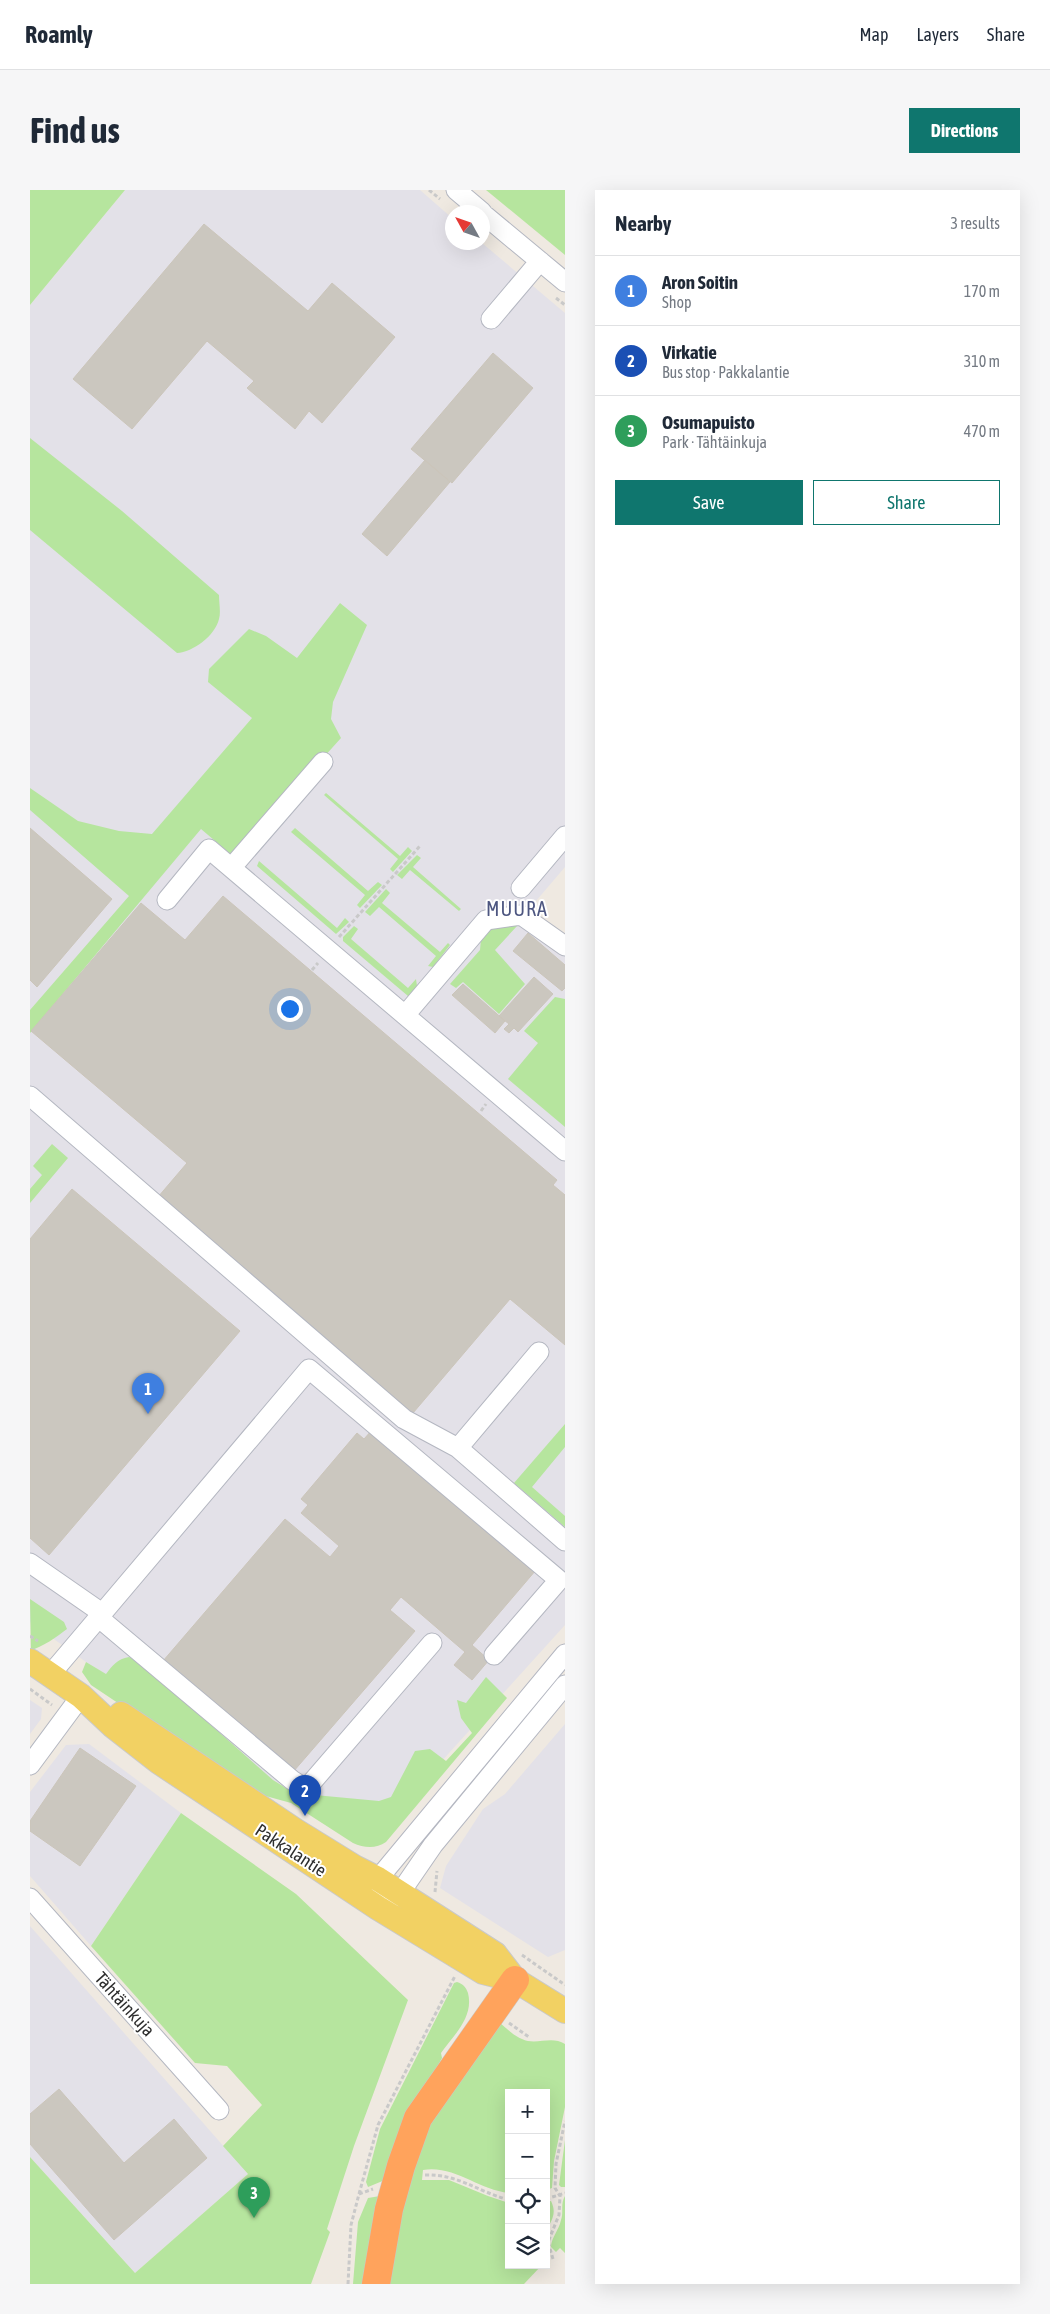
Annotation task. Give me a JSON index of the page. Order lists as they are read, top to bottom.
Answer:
{
  "streets": {
    "main road": ["Pakkalantie"],
    "street": ["Tähtäinkuja"]
  },
  "districts": ["MUURA"],
  "north": "top left",
  "page": {
    "header": "Roamly",
    "nav": ["Map", "Layers", "Share"],
    "buttons": [
      "Directions",
      ["Save", "Share"]
    ],
    "title": "Find us",
    "heading": ["Nearby", "3 results"],
    "list": [
      {
        "mark": "1",
        "name": "Aron Soitin",
        "note": "Shop",
        "value": "170 m"
      },
      {
        "mark": "2",
        "name": "Virkatie",
        "note": "Bus stop · Pakkalantie",
        "value": "310 m"
      },
      {
        "mark": "3",
        "name": "Osumapuisto",
        "note": "Park · Tähtäinkuja",
        "value": "470 m"
      }
    ],
    "pins": ["1", "2", "3"],
    "map_buttons": ["+", "−"]
  }
}
